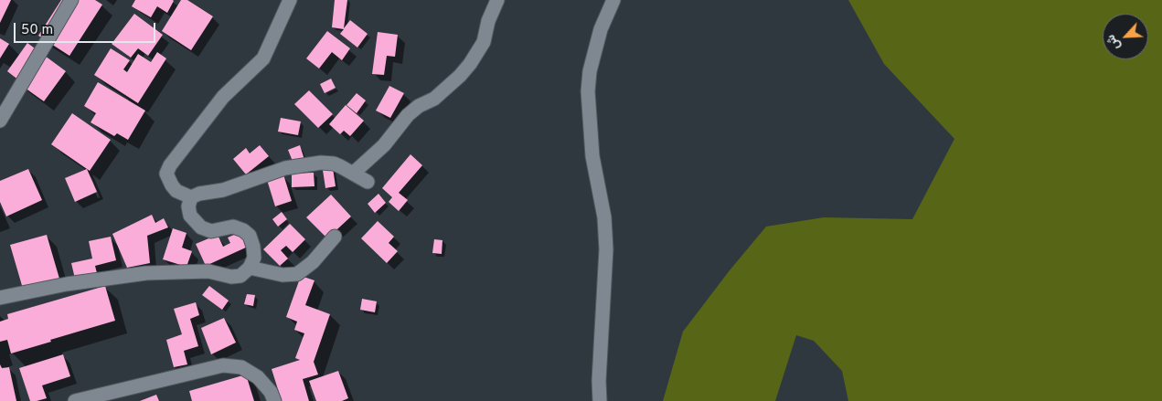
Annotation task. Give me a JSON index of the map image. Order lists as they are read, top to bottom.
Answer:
{
  "scale_bar": "50 m",
  "north": "bottom left"
}
